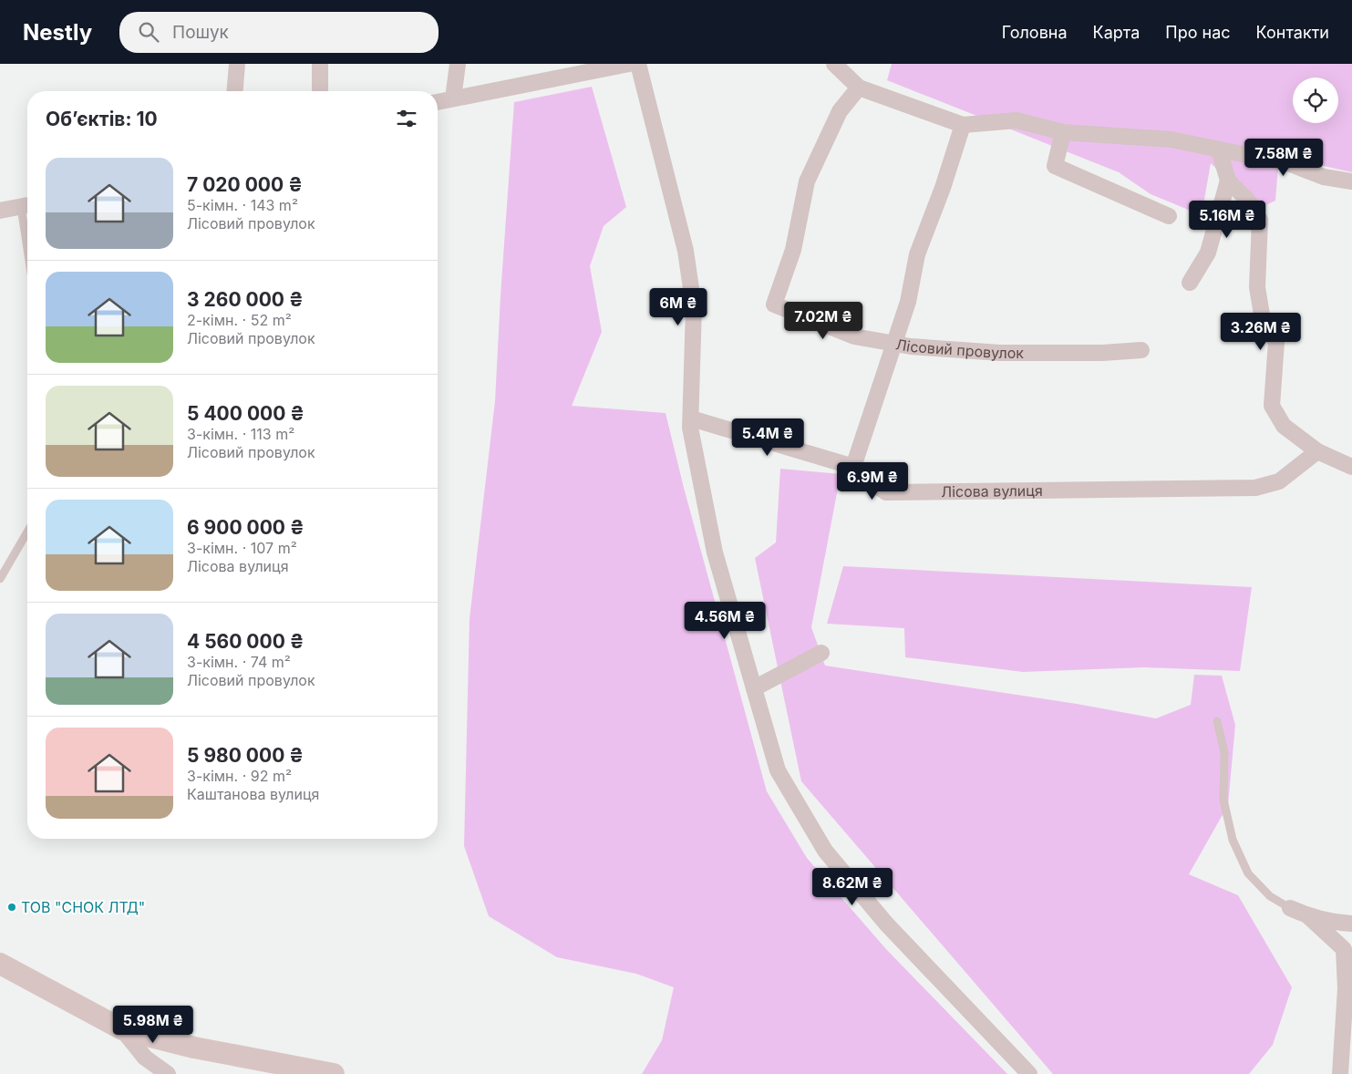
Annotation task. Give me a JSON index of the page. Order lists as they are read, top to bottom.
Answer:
{
  "streets": {
    "street": ["Лісовий провулок", "Лісова вулиця"]
  },
  "places": ["ТОВ \"СНОК ЛТД\""],
  "page": {
    "header": "Nestly",
    "search": "Пошук",
    "nav": [
      "Головна",
      "Карта",
      "Про нас",
      "Контакти"
    ],
    "heading": "Об’єктів: 10",
    "price": [
      "7.58M ₴",
      "5.16M ₴",
      "6M ₴",
      "7.02M ₴",
      "3.26M ₴",
      "5.4M ₴",
      "6.9M ₴",
      "4.56M ₴",
      "8.62M ₴",
      "5.98M ₴"
    ],
    "list": [
      {
        "name": "7 020 000 ₴",
        "note": "5-кімн. · 143 m² · Лісовий провулок"
      },
      {
        "name": "3 260 000 ₴",
        "note": "2-кімн. · 52 m² · Лісовий провулок"
      },
      {
        "name": "5 400 000 ₴",
        "note": "3-кімн. · 113 m² · Лісовий провулок"
      },
      {
        "name": "6 900 000 ₴",
        "note": "3-кімн. · 107 m² · Лісова вулиця"
      },
      {
        "name": "4 560 000 ₴",
        "note": "3-кімн. · 74 m² · Лісовий провулок"
      },
      {
        "name": "5 980 000 ₴",
        "note": "3-кімн. · 92 m² · Каштанова вулиця"
      }
    ]
  }
}
